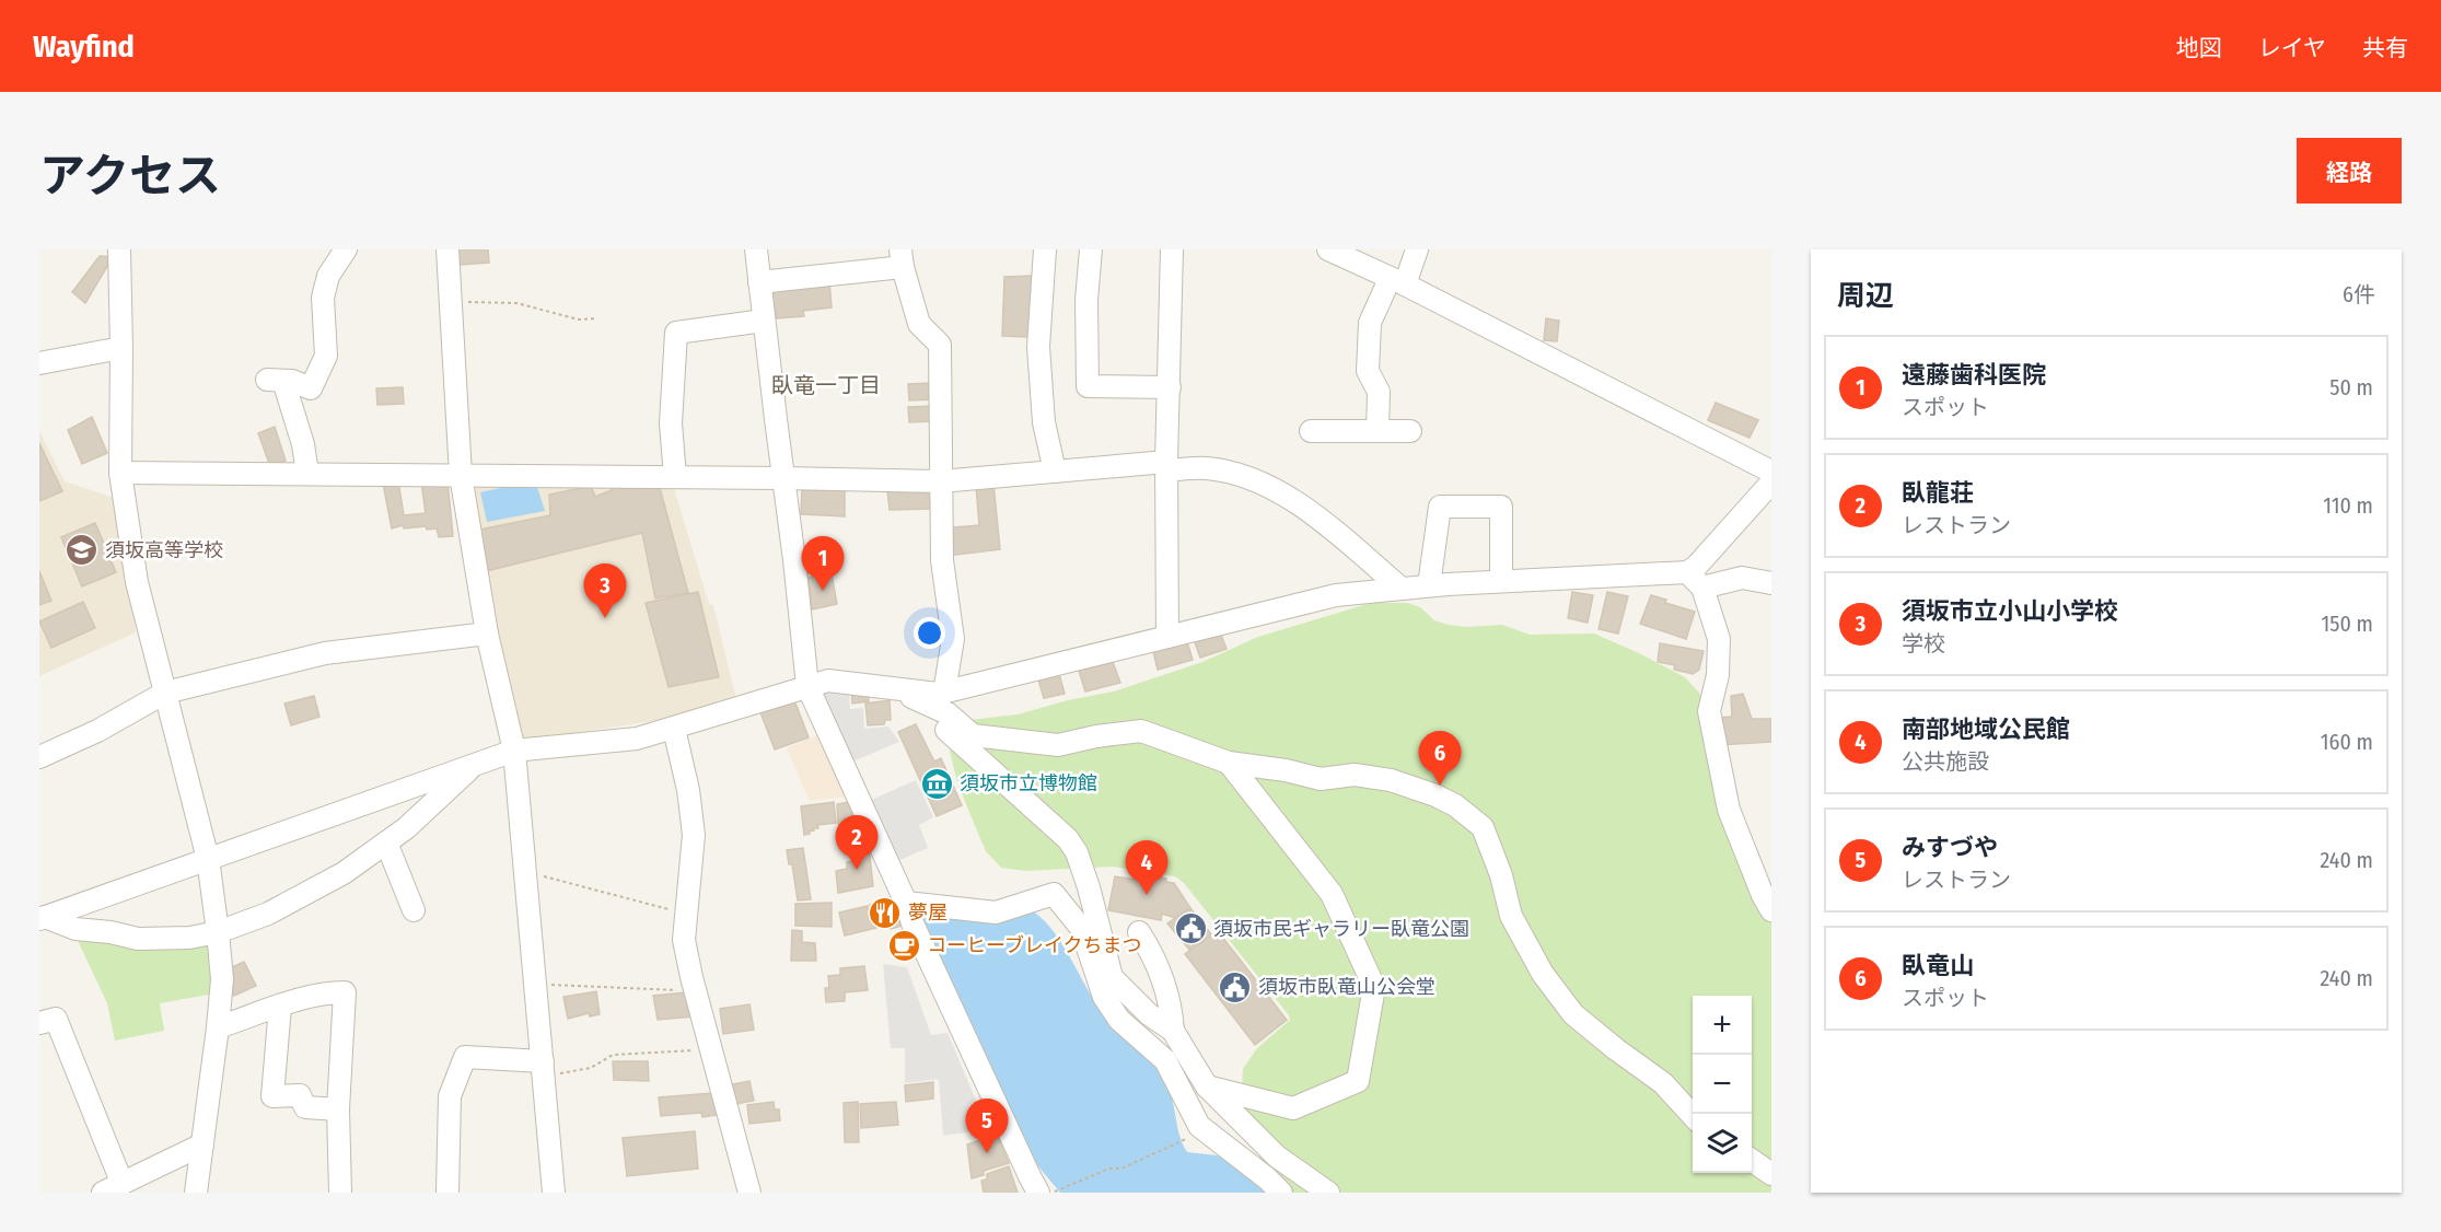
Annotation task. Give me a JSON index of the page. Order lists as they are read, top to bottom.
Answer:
{
  "districts": ["臥竜一丁目"],
  "places": {
    "school or university": ["須坂高等学校"],
    "museum": ["須坂市立博物館"],
    "restaurant": ["夢屋"],
    "public building": ["須坂市民ギャラリー臥竜公園", "須坂市臥竜山公会堂"],
    "cafe": ["コーヒーブレイクちまつ"]
  },
  "page": {
    "header": "Wayfind",
    "nav": ["地図", "レイヤ", "共有"],
    "title": "アクセス",
    "buttons": "経路",
    "heading": ["周辺", "6件"],
    "list": [
      {
        "mark": "1",
        "name": "遠藤歯科医院",
        "note": "スポット",
        "value": "50 m"
      },
      {
        "mark": "2",
        "name": "臥龍荘",
        "note": "レストラン",
        "value": "110 m"
      },
      {
        "mark": "3",
        "name": "須坂市立小山小学校",
        "note": "学校",
        "value": "150 m"
      },
      {
        "mark": "4",
        "name": "南部地域公民館",
        "note": "公共施設",
        "value": "160 m"
      },
      {
        "mark": "5",
        "name": "みすづや",
        "note": "レストラン",
        "value": "240 m"
      },
      {
        "mark": "6",
        "name": "臥竜山",
        "note": "スポット",
        "value": "240 m"
      }
    ],
    "pins": [
      "1",
      "3",
      "6",
      "2",
      "4",
      "5"
    ],
    "map_buttons": ["+", "−"]
  }
}
